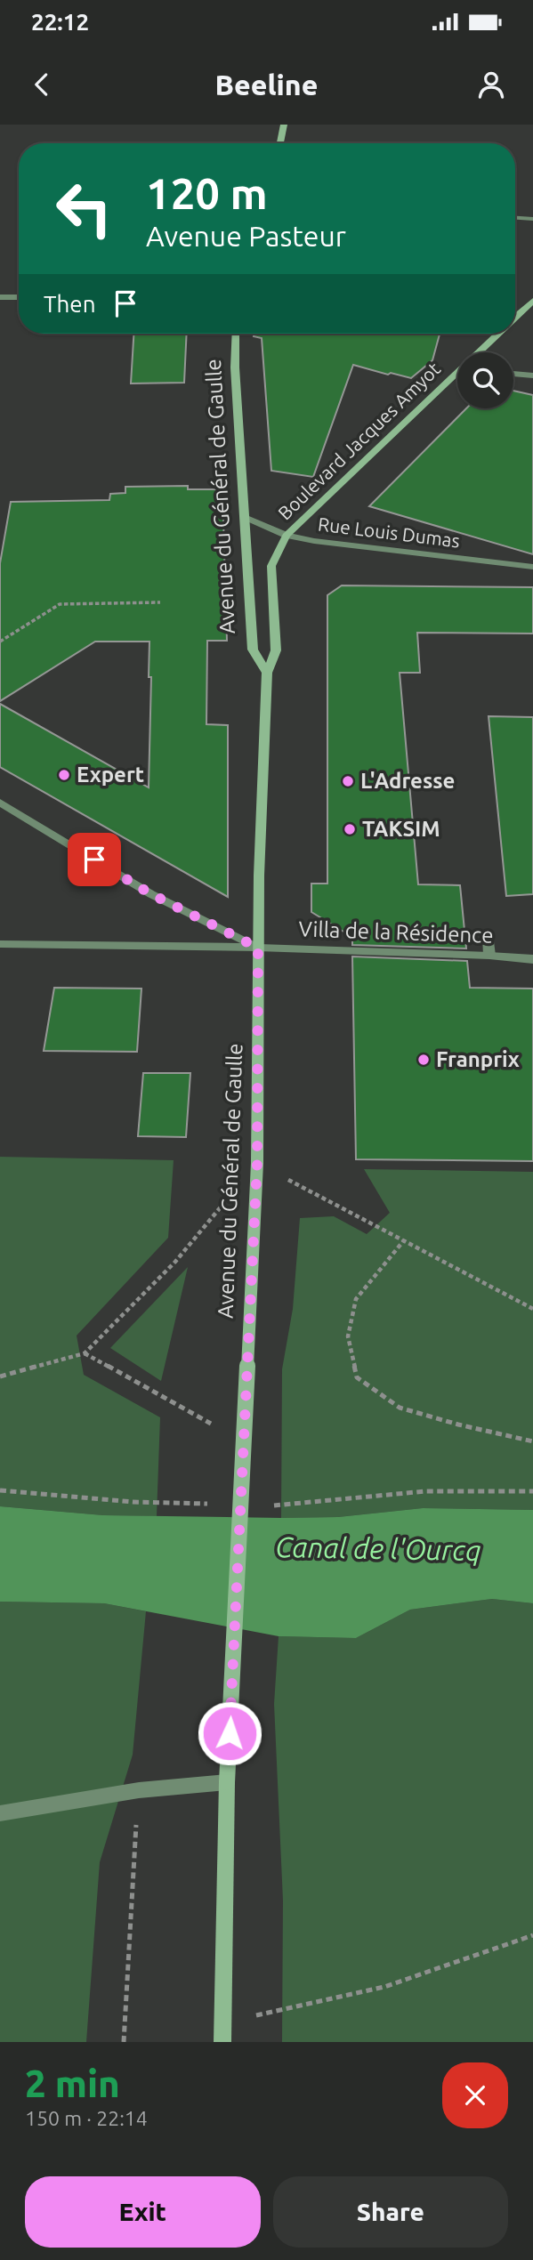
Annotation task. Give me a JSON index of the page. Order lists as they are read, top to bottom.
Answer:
{
  "streets": {
    "main road": ["Boulevard Jacques Amyot", "Avenue du Général de Gaulle"],
    "street": ["Rue Louis Dumas", "Villa de la Résidence"]
  },
  "crossings": [
    ["Boulevard Jacques Amyot", "Avenue du Général de Gaulle"],
    ["Boulevard Jacques Amyot", "Rue Louis Dumas"],
    ["Avenue du Général de Gaulle", "Rue Louis Dumas"],
    ["Avenue du Général de Gaulle", "Villa de la Résidence"]
  ],
  "water": ["Canal de l'Ourcq"],
  "places": [
    "Expert",
    "L'Adresse",
    "TAKSIM",
    "Franprix"
  ],
  "page": {
    "status": "22:12",
    "header": "Beeline",
    "turn": ["120 m", "Avenue Pasteur"],
    "then": "Then",
    "heading": ["2 min", "150 m · 22:14"],
    "buttons": ["Exit", "Share"]
  }
}
